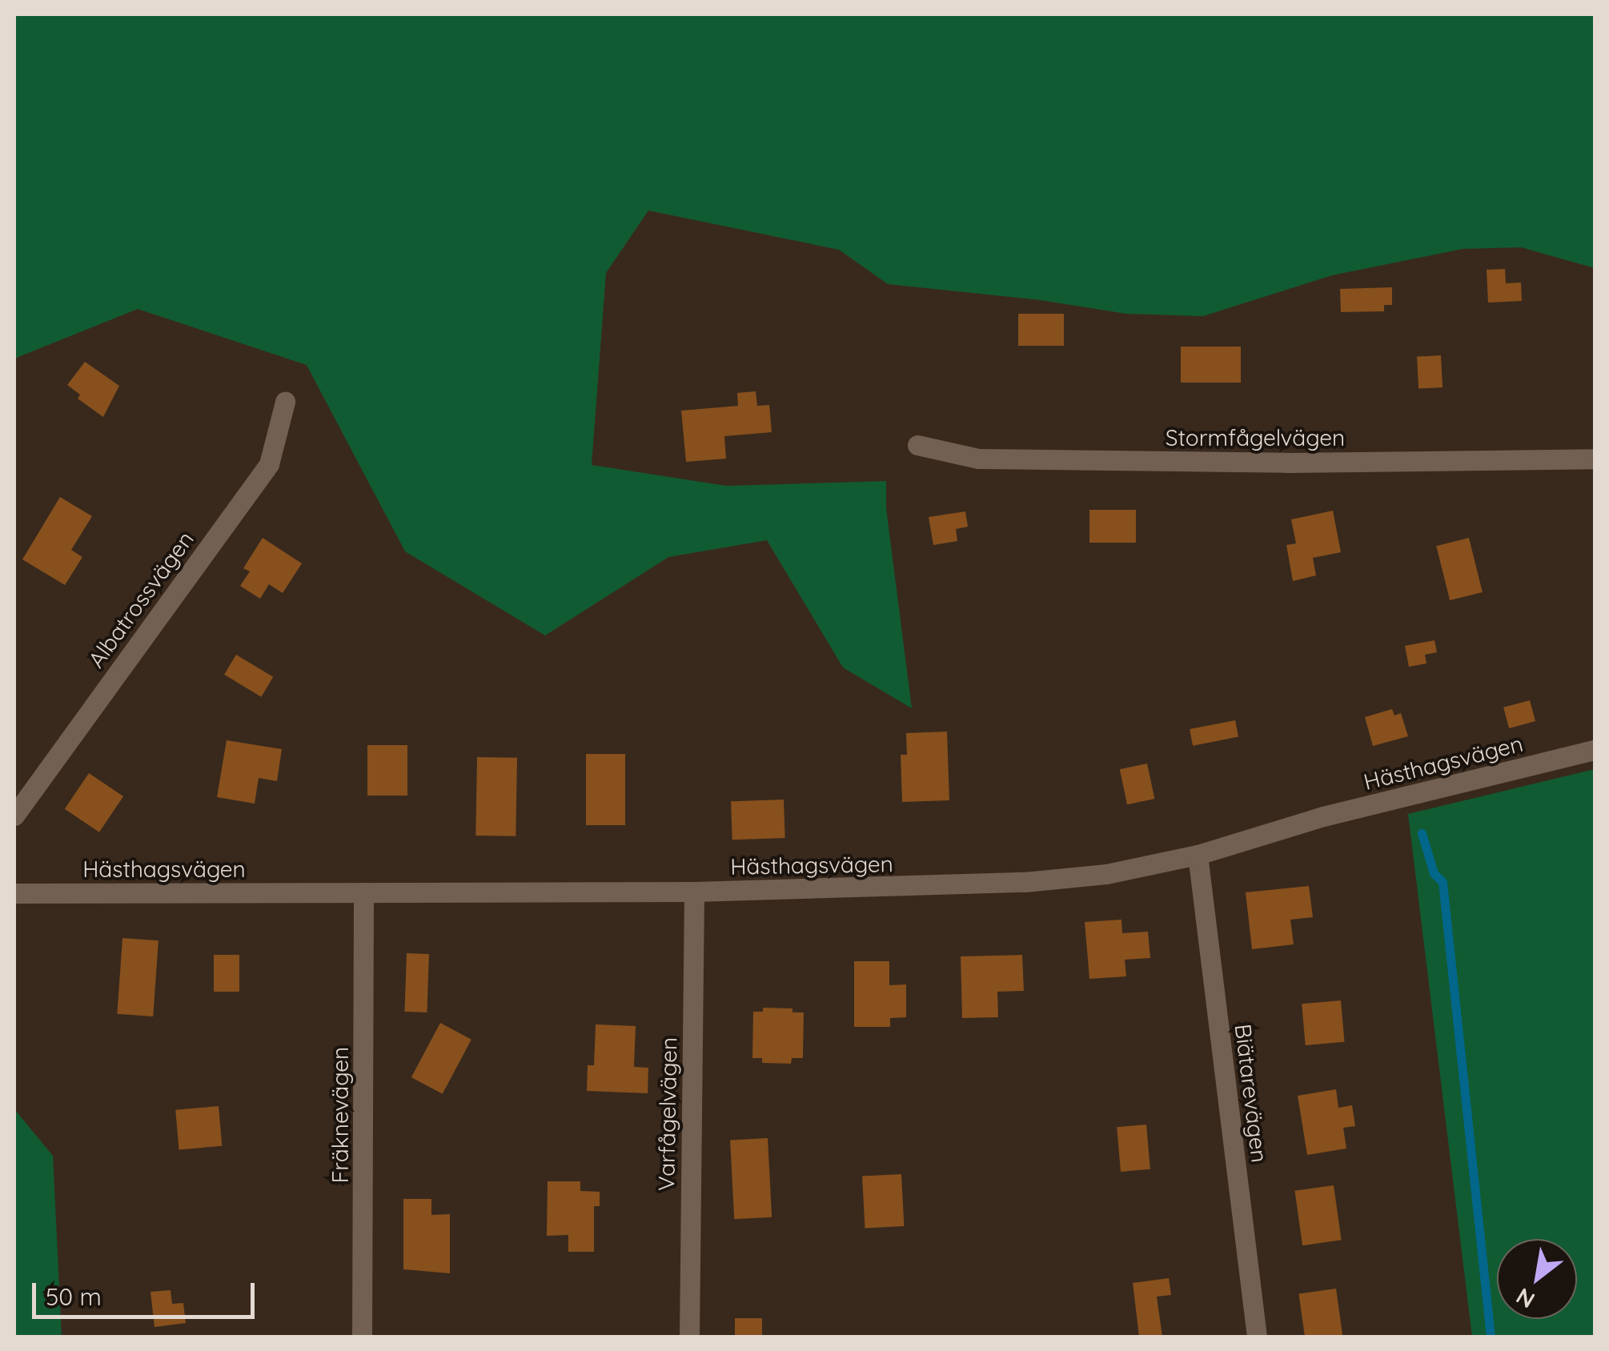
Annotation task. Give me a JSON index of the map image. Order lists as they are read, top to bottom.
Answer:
{
  "streets": {
    "street": [
      "Stormfågelvägen",
      "Albatrossvägen",
      "Hästhagsvägen",
      "Biätarevägen",
      "Varfågelvägen",
      "Fräknevägen"
    ]
  },
  "crossings": [
    ["Hästhagsvägen", "Biätarevägen"],
    ["Hästhagsvägen", "Varfågelvägen"],
    ["Hästhagsvägen", "Fräknevägen"]
  ],
  "scale_bar": "50 m",
  "north": "bottom left"
}
